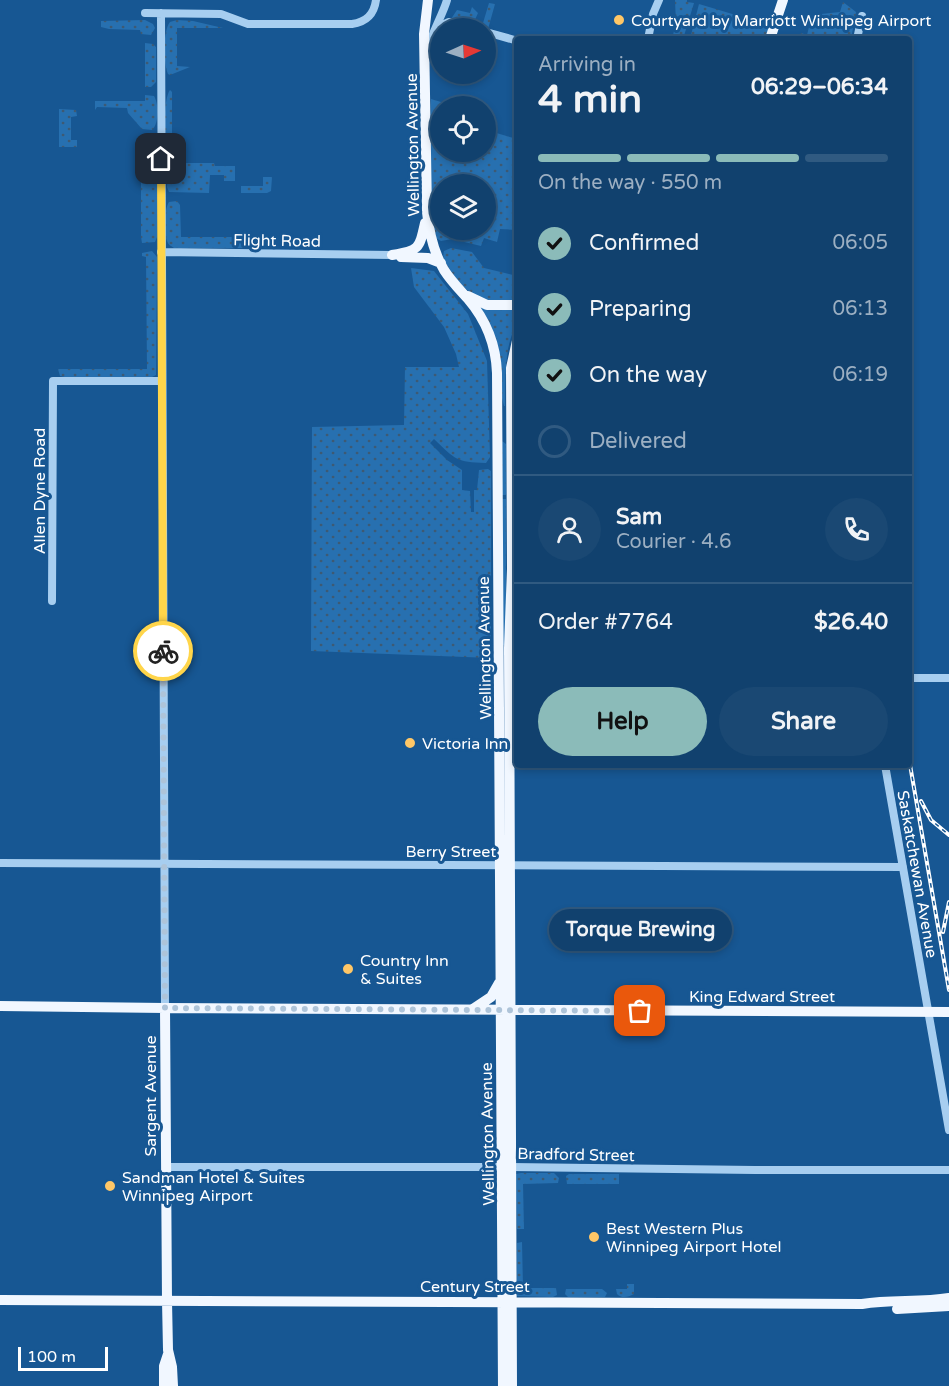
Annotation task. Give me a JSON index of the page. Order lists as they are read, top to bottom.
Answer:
{
  "streets": {
    "main road": [
      "Wellington Avenue",
      "King Edward Street",
      "Sargent Avenue",
      "Century Street"
    ],
    "street": [
      "Flight Road",
      "Allen Dyne Road",
      "Berry Street",
      "Saskatchewan Avenue",
      "Bradford Street"
    ]
  },
  "crossings": [
    ["Wellington Avenue", "Berry Street"],
    ["Wellington Avenue", "King Edward Street"],
    ["Wellington Avenue", "Bradford Street"],
    ["Wellington Avenue", "Century Street"],
    ["Flight Road", "Sargent Avenue"],
    ["Allen Dyne Road", "Sargent Avenue"],
    ["Berry Street", "Saskatchewan Avenue"],
    ["Berry Street", "Sargent Avenue"],
    ["Saskatchewan Avenue", "King Edward Street"],
    ["King Edward Street", "Sargent Avenue"],
    ["Sargent Avenue", "Bradford Street"],
    ["Sargent Avenue", "Century Street"]
  ],
  "places": [
    "Courtyard by Marriott Winnipeg Airport",
    "Victoria Inn",
    "Country Inn & Suites",
    "Torque Brewing",
    "Sandman Hotel & Suites Winnipeg Airport",
    "Best Western Plus Winnipeg Airport Hotel"
  ],
  "scale_bar": "100 m",
  "north": "right",
  "page": {
    "heading": ["4 min", "Arriving in", "06:29–06:34"],
    "panel": [
      "Sam",
      "Courier · 4.6",
      "Order #7764",
      "$26.40"
    ],
    "bar": "On the way · 550 m",
    "list": [
      ["Confirmed", "06:05"],
      ["Preparing", "06:13"],
      ["On the way", "06:19"],
      "Delivered"
    ],
    "buttons": ["Help", "Share"],
    "bubble": "Torque Brewing",
    "scale": "100 m"
  }
}
